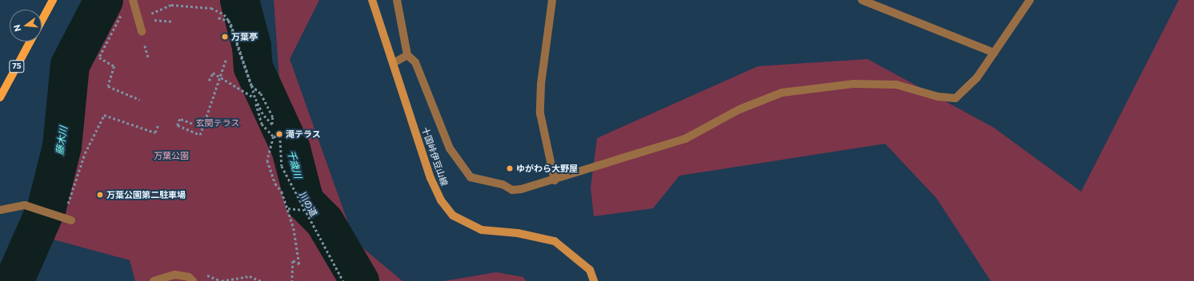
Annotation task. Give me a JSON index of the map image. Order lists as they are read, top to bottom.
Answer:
{
  "streets": {
    "main road": ["75", "十国峠伊豆山線"],
    "path": ["川の道"]
  },
  "water": ["藤木川", "千歳川"],
  "parks": ["玄関テラス", "万葉公園"],
  "places": [
    "万葉亭",
    "滝テラス",
    "ゆがわら大野屋",
    "万葉公園第二駐車場"
  ],
  "north": "left"
}
